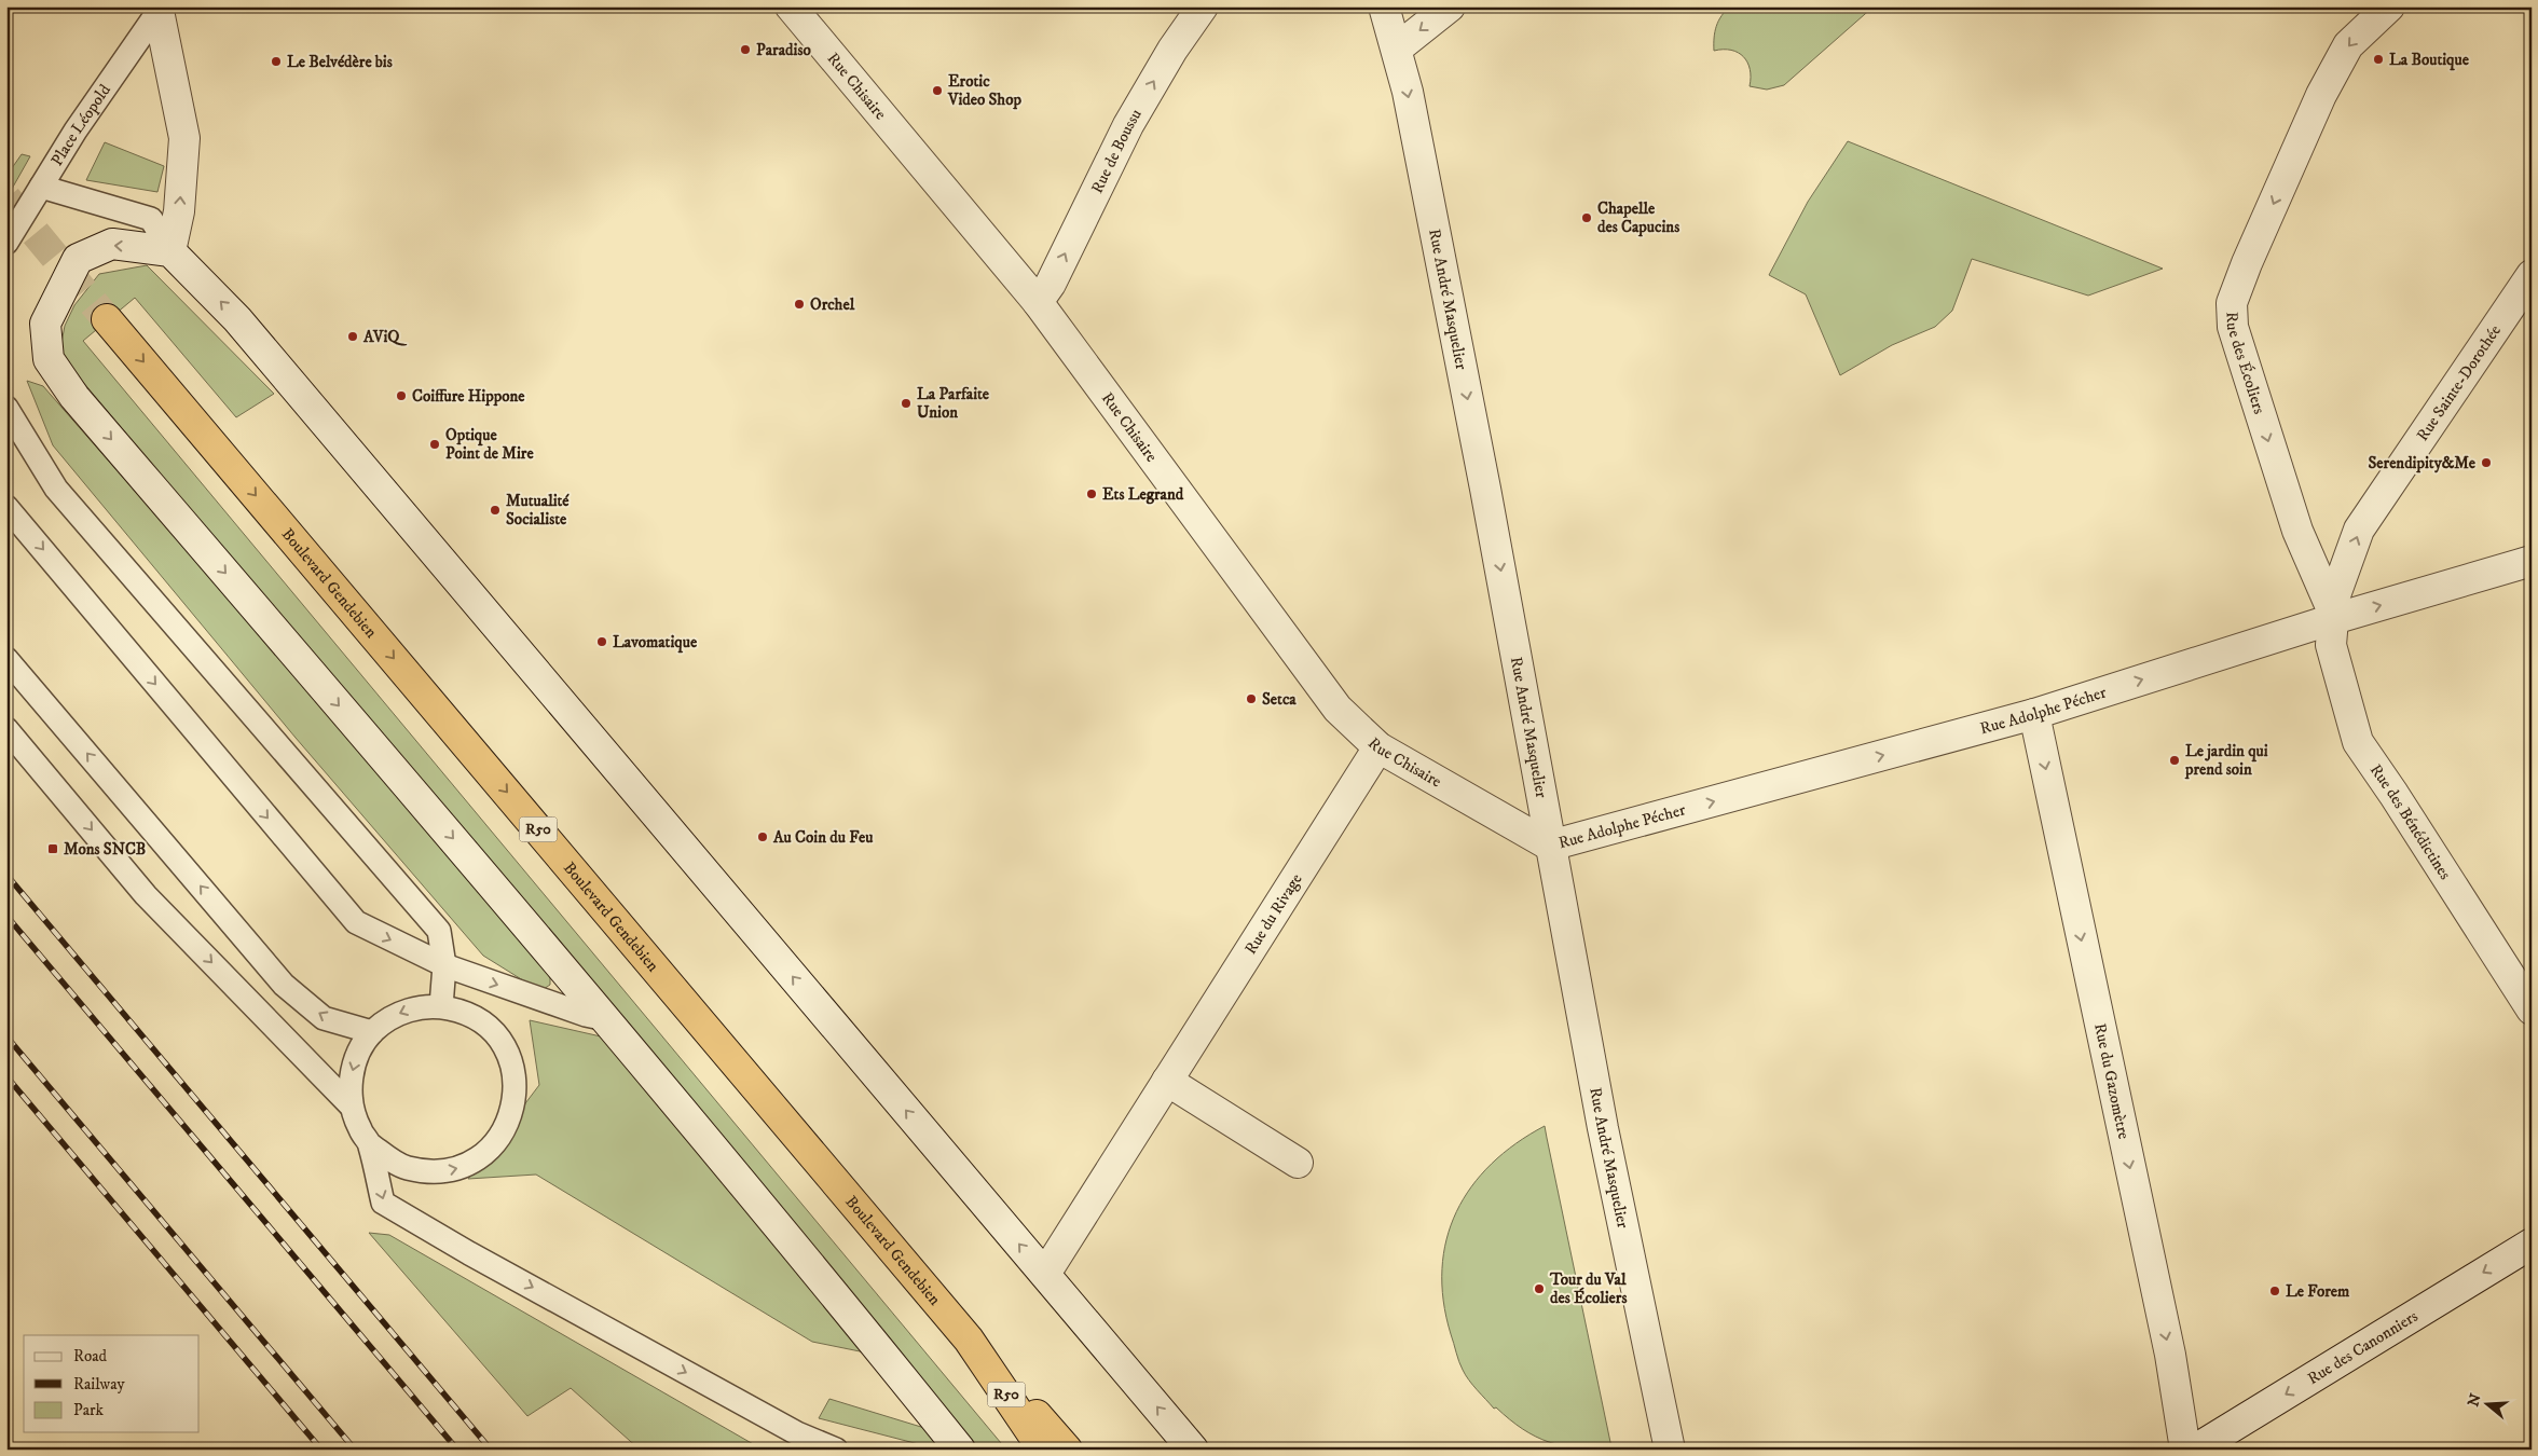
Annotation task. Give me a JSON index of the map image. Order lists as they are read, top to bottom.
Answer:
{
  "streets": {
    "highway": ["Boulevard Gendebien", "R50"],
    "street": [
      "Rue Chisaire",
      "Place Léopold",
      "Rue de Boussu",
      "Rue André Masquelier",
      "Rue des Écoliers",
      "Rue Sainte-Dorothée",
      "Rue Adolphe Pécher",
      "Rue des Bénédictines",
      "Rue du Rivage",
      "Rue du Gazomètre",
      "Rue des Canonniers"
    ]
  },
  "crossings": [
    ["Rue Chisaire", "Rue de Boussu"],
    ["Rue Chisaire", "Rue André Masquelier"],
    ["Rue Chisaire", "Rue Adolphe Pécher"],
    ["Rue Chisaire", "Rue du Rivage"],
    ["Rue André Masquelier", "Rue Adolphe Pécher"],
    ["Rue des Écoliers", "Rue Sainte-Dorothée"],
    ["Rue des Écoliers", "Rue Adolphe Pécher"],
    ["Rue des Écoliers", "Rue des Bénédictines"],
    ["Rue Sainte-Dorothée", "Rue Adolphe Pécher"],
    ["Rue Sainte-Dorothée", "Rue des Bénédictines"],
    ["Rue Adolphe Pécher", "Rue des Bénédictines"],
    ["Rue Adolphe Pécher", "Rue du Gazomètre"]
  ],
  "one_way": [
    "Place Léopold",
    "Rue de Boussu",
    "Rue André Masquelier",
    "Rue des Écoliers",
    "Rue Sainte-Dorothée",
    "Boulevard Gendebien",
    "Rue Adolphe Pécher",
    "Rue du Gazomètre",
    "Rue des Canonniers"
  ],
  "places": {
    "other": [
      "Paradiso",
      "La Boutique",
      "Le Belvédère bis",
      "Erotic Video Shop",
      "Chapelle des Capucins",
      "Orchel",
      "AViQ",
      "Coiffure Hippone",
      "La Parfaite Union",
      "Optique Point de Mire",
      "Serendipity&Me",
      "Ets Legrand",
      "Mutualité Socialiste",
      "Lavomatique",
      "Setca",
      "Le jardin qui prend soin",
      "Au Coin du Feu",
      "Tour du Val des Écoliers",
      "Le Forem"
    ],
    "transit": ["Mons SNCB"]
  },
  "legend": ["Road", "Railway", "Park"],
  "north": "left"
}
